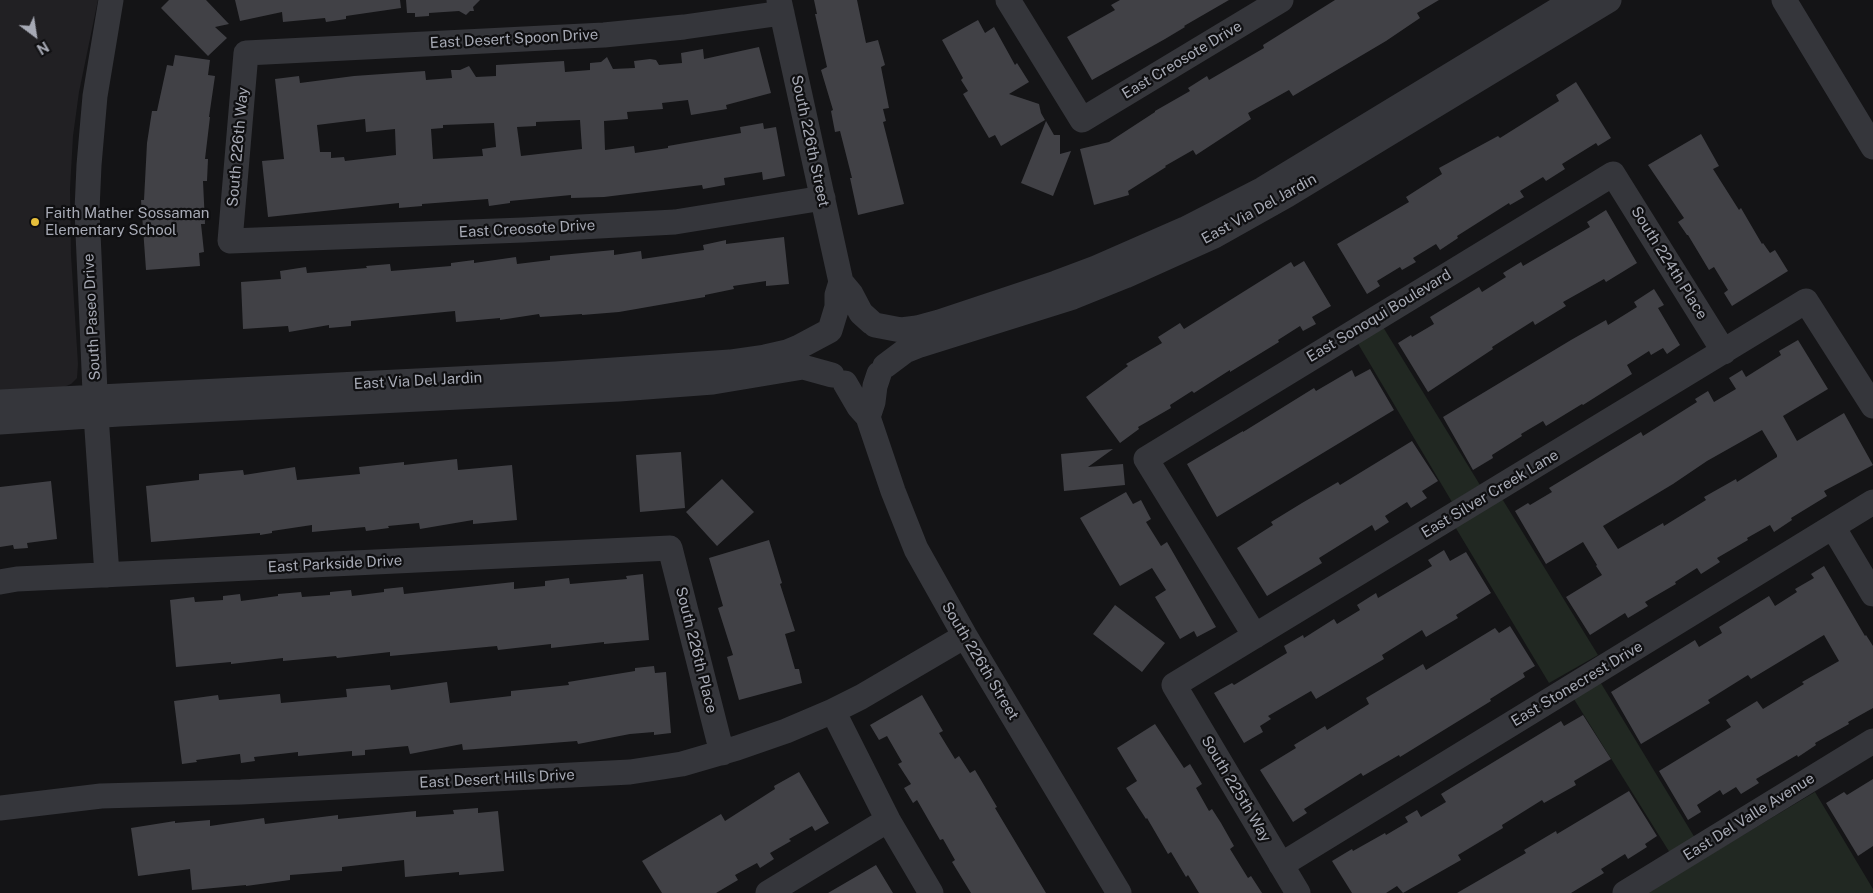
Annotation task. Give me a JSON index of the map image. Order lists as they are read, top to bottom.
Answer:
{
  "streets": {
    "street": [
      "East Desert Spoon Drive",
      "East Creosote Drive",
      "South 226th Street",
      "South 226th Way",
      "East Via Del Jardin",
      "South 224th Place",
      "East Sonoqui Boulevard",
      "South Paseo Drive",
      "East Silver Creek Lane",
      "East Parkside Drive",
      "South 226th Place",
      "East Stonecrest Drive",
      "East Desert Hills Drive",
      "South 225th Way",
      "East Del Valle Avenue"
    ]
  },
  "crossings": [
    ["East Desert Spoon Drive", "South 226th Street"],
    ["East Desert Spoon Drive", "South 226th Way"],
    ["East Creosote Drive", "South 226th Street"],
    ["East Creosote Drive", "South 226th Way"],
    ["South 226th Street", "East Via Del Jardin"],
    ["South 226th Street", "East Desert Hills Drive"],
    ["East Via Del Jardin", "South Paseo Drive"],
    ["South 224th Place", "East Sonoqui Boulevard"],
    ["South 224th Place", "East Silver Creek Lane"],
    ["East Sonoqui Boulevard", "East Silver Creek Lane"],
    ["South Paseo Drive", "East Parkside Drive"],
    ["East Silver Creek Lane", "South 225th Way"],
    ["East Parkside Drive", "South 226th Place"],
    ["South 226th Place", "East Desert Hills Drive"],
    ["East Stonecrest Drive", "South 225th Way"]
  ],
  "places": ["Faith Mather Sossaman Elementary School"],
  "north": "bottom right"
}
